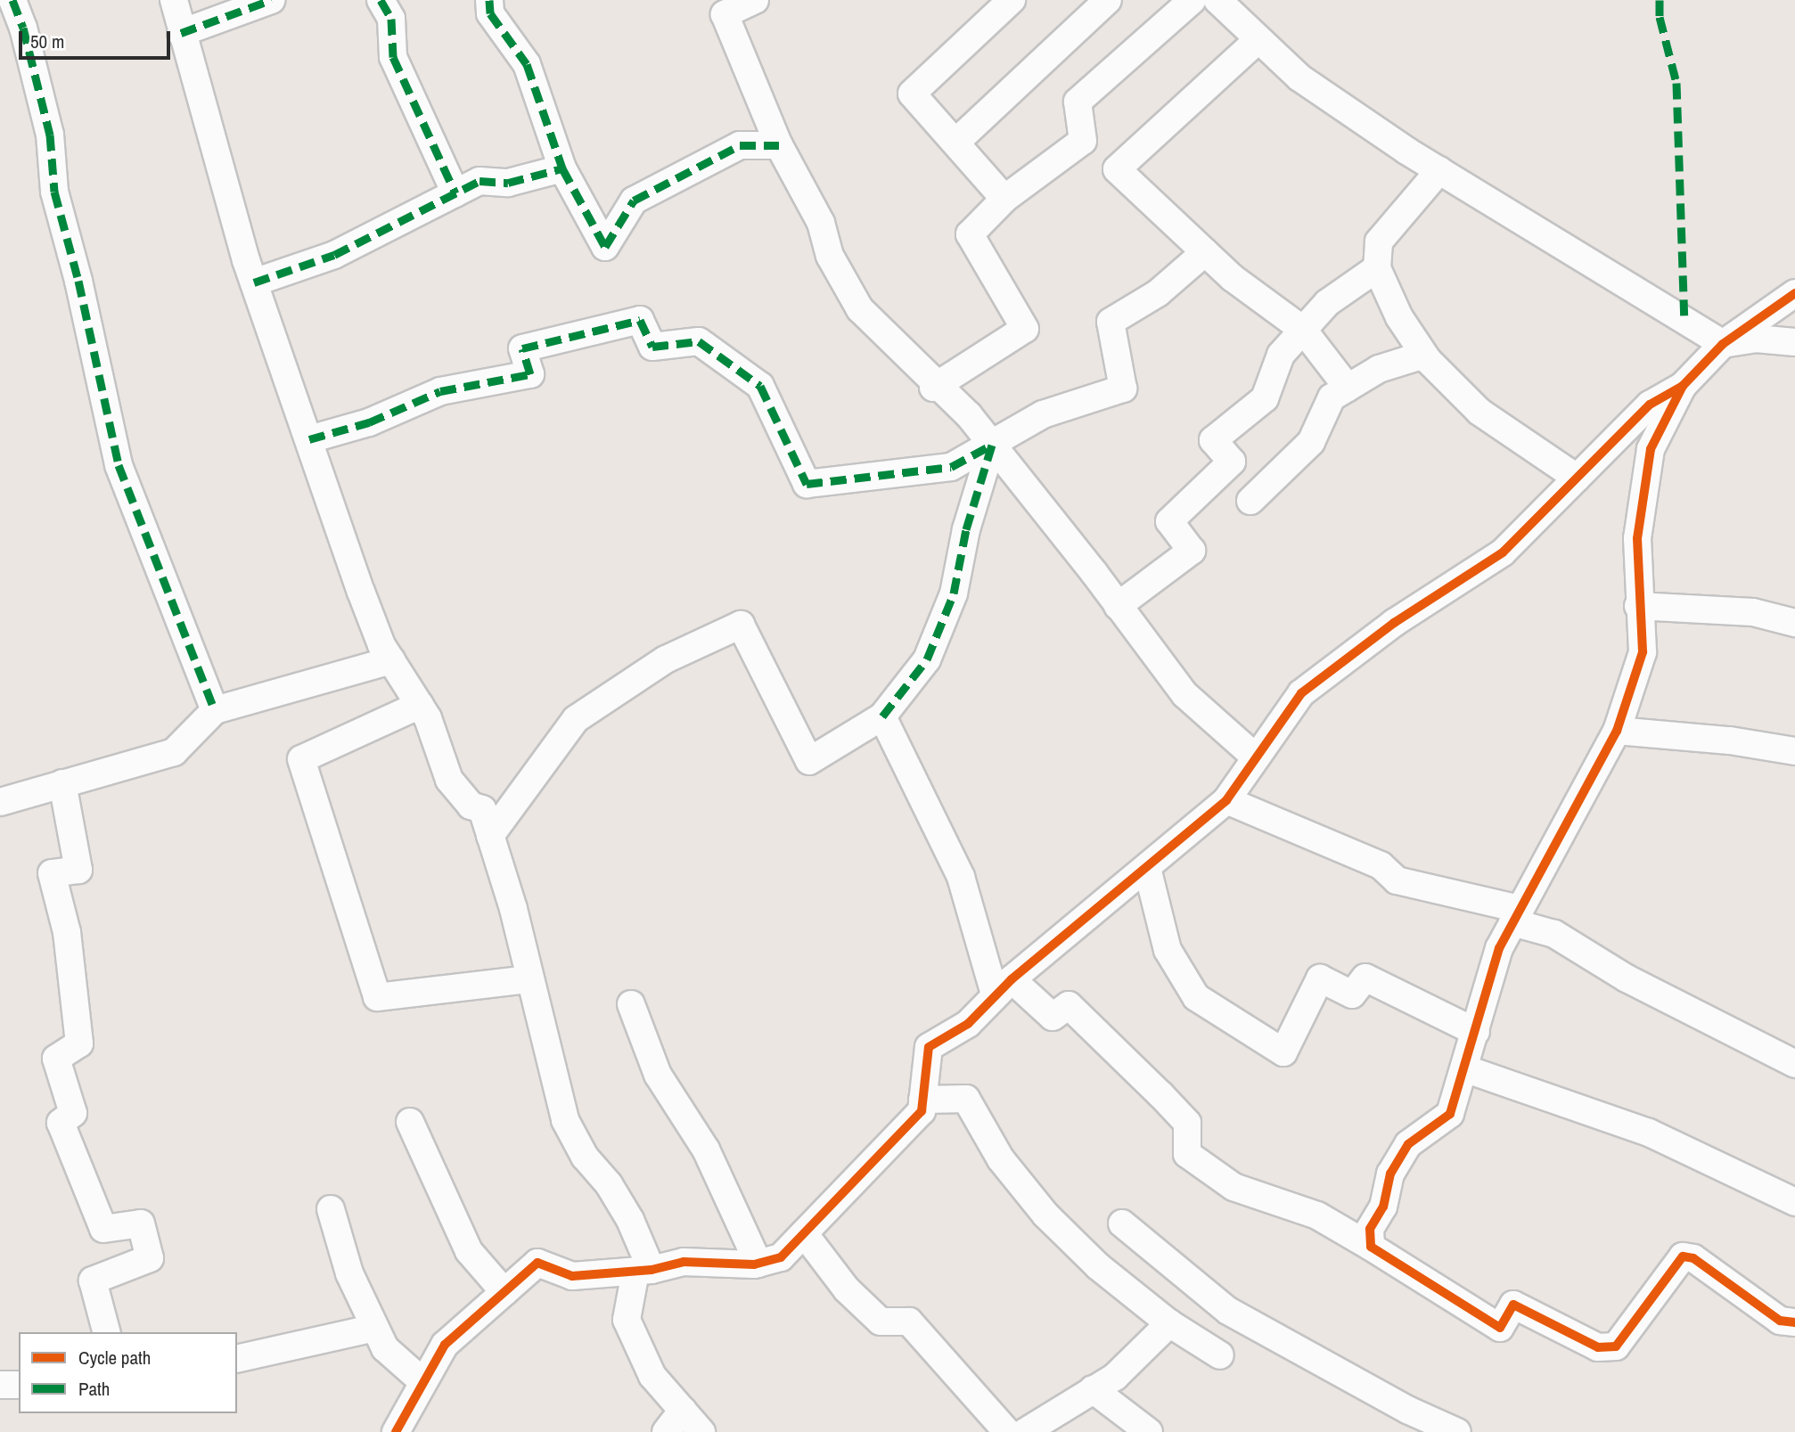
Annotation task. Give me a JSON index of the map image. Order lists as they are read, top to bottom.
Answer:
{
  "legend": ["Cycle path", "Path"],
  "scale_bar": "50 m"
}
